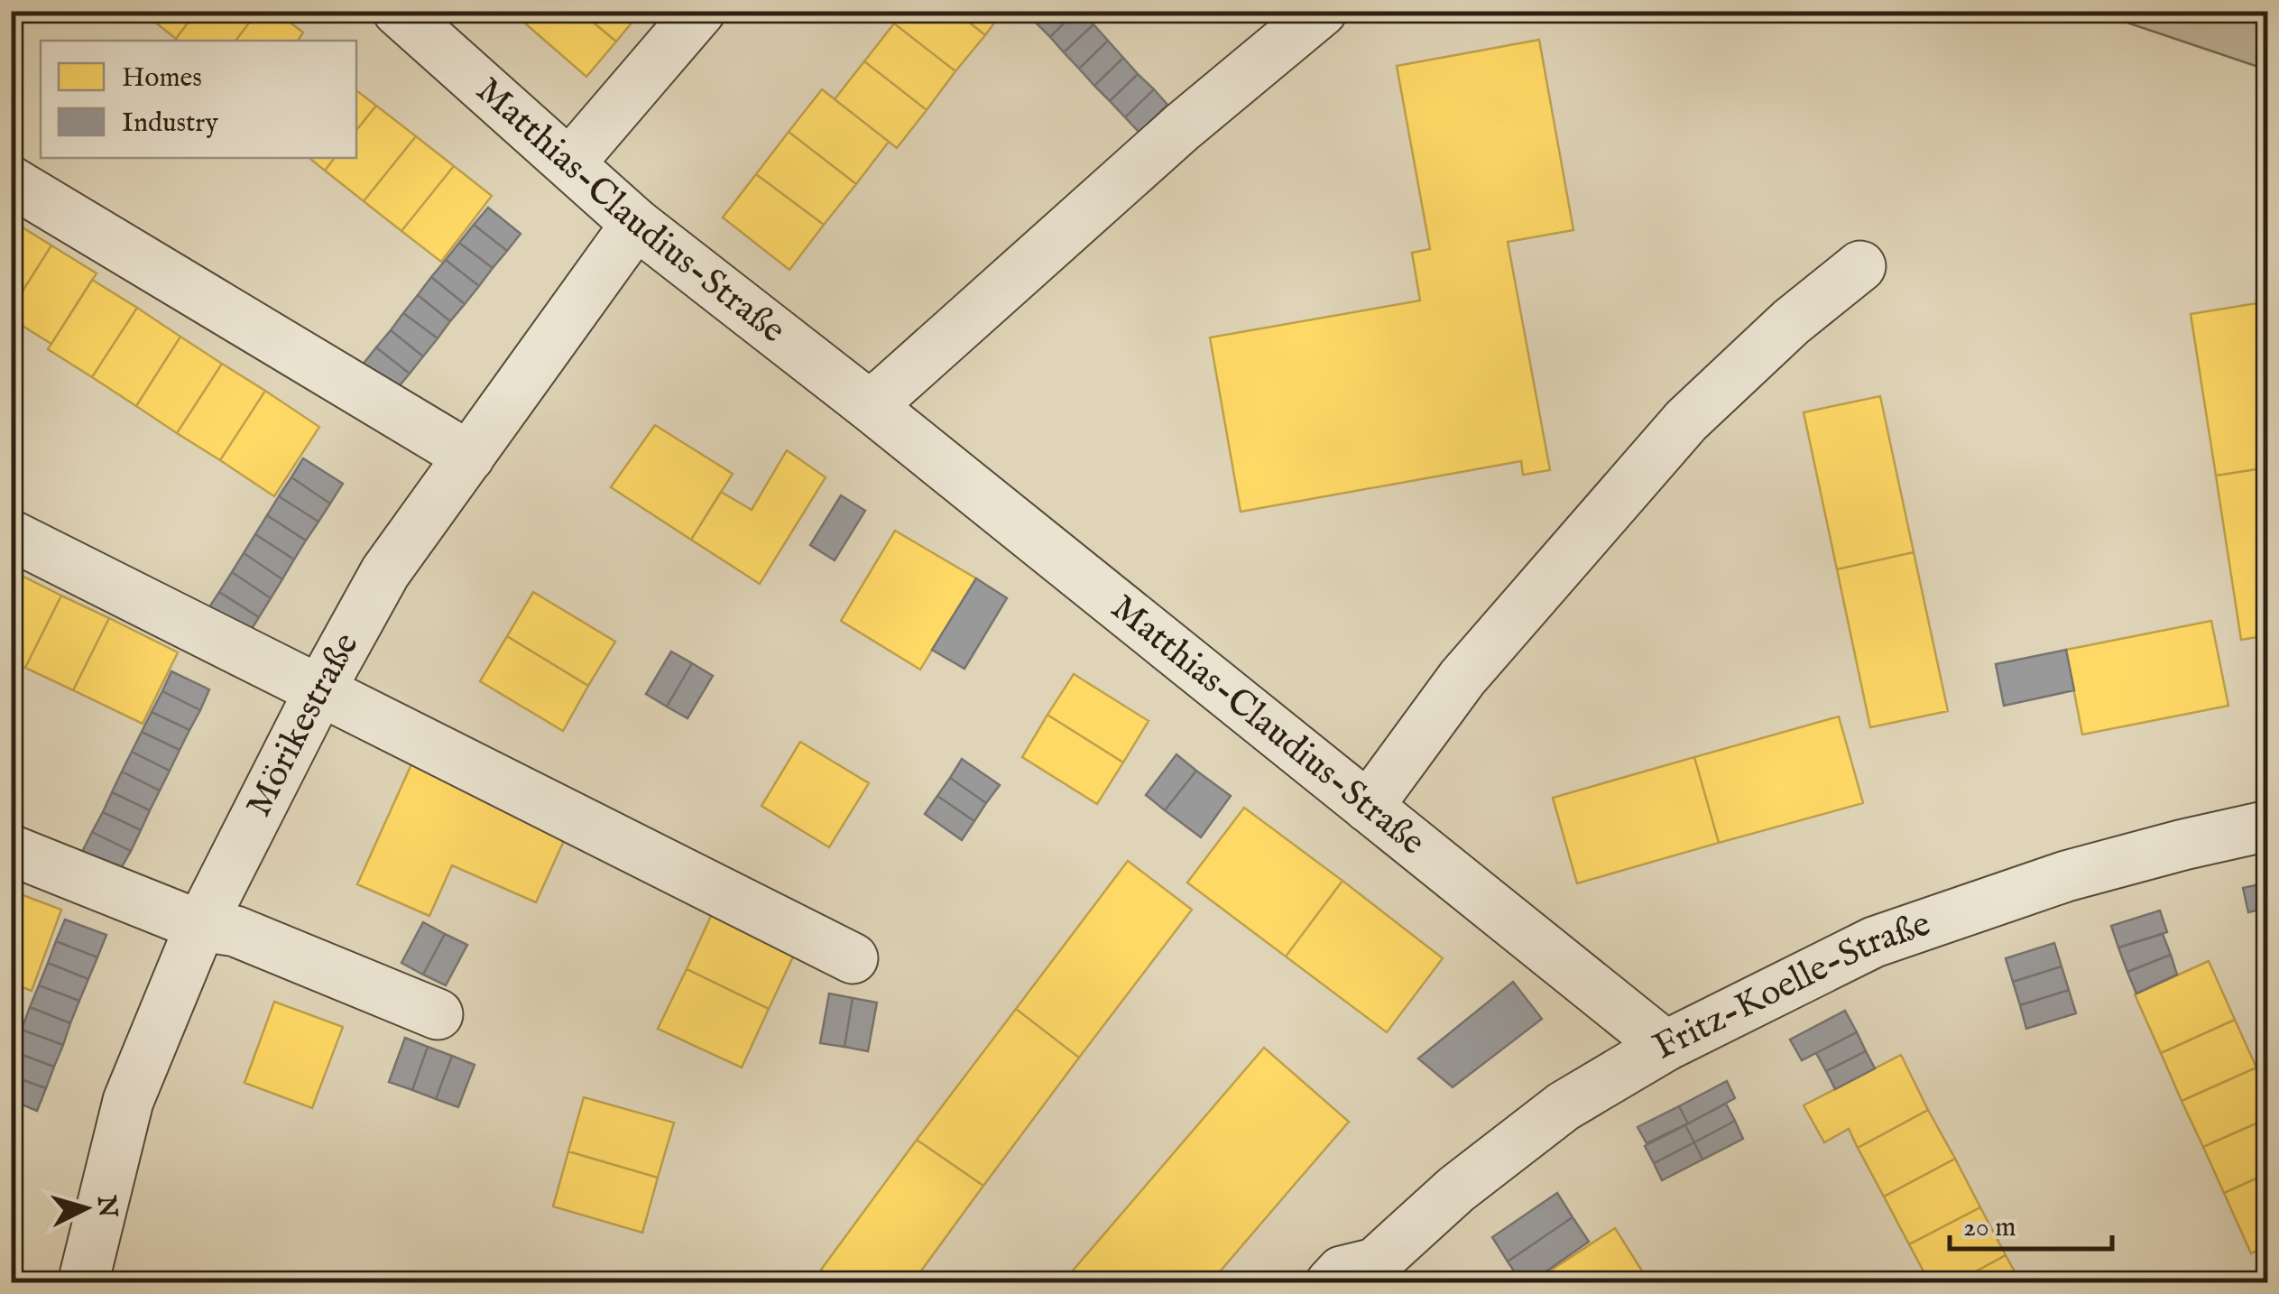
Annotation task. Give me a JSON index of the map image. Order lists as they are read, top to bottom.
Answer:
{
  "streets": {
    "street": ["Matthias-Claudius-Straße", "Mörikestraße", "Fritz-Koelle-Straße"]
  },
  "crossings": [
    ["Matthias-Claudius-Straße", "Mörikestraße"],
    ["Matthias-Claudius-Straße", "Fritz-Koelle-Straße"]
  ],
  "legend": ["Homes", "Industry"],
  "scale_bar": "20 m",
  "north": "right"
}
